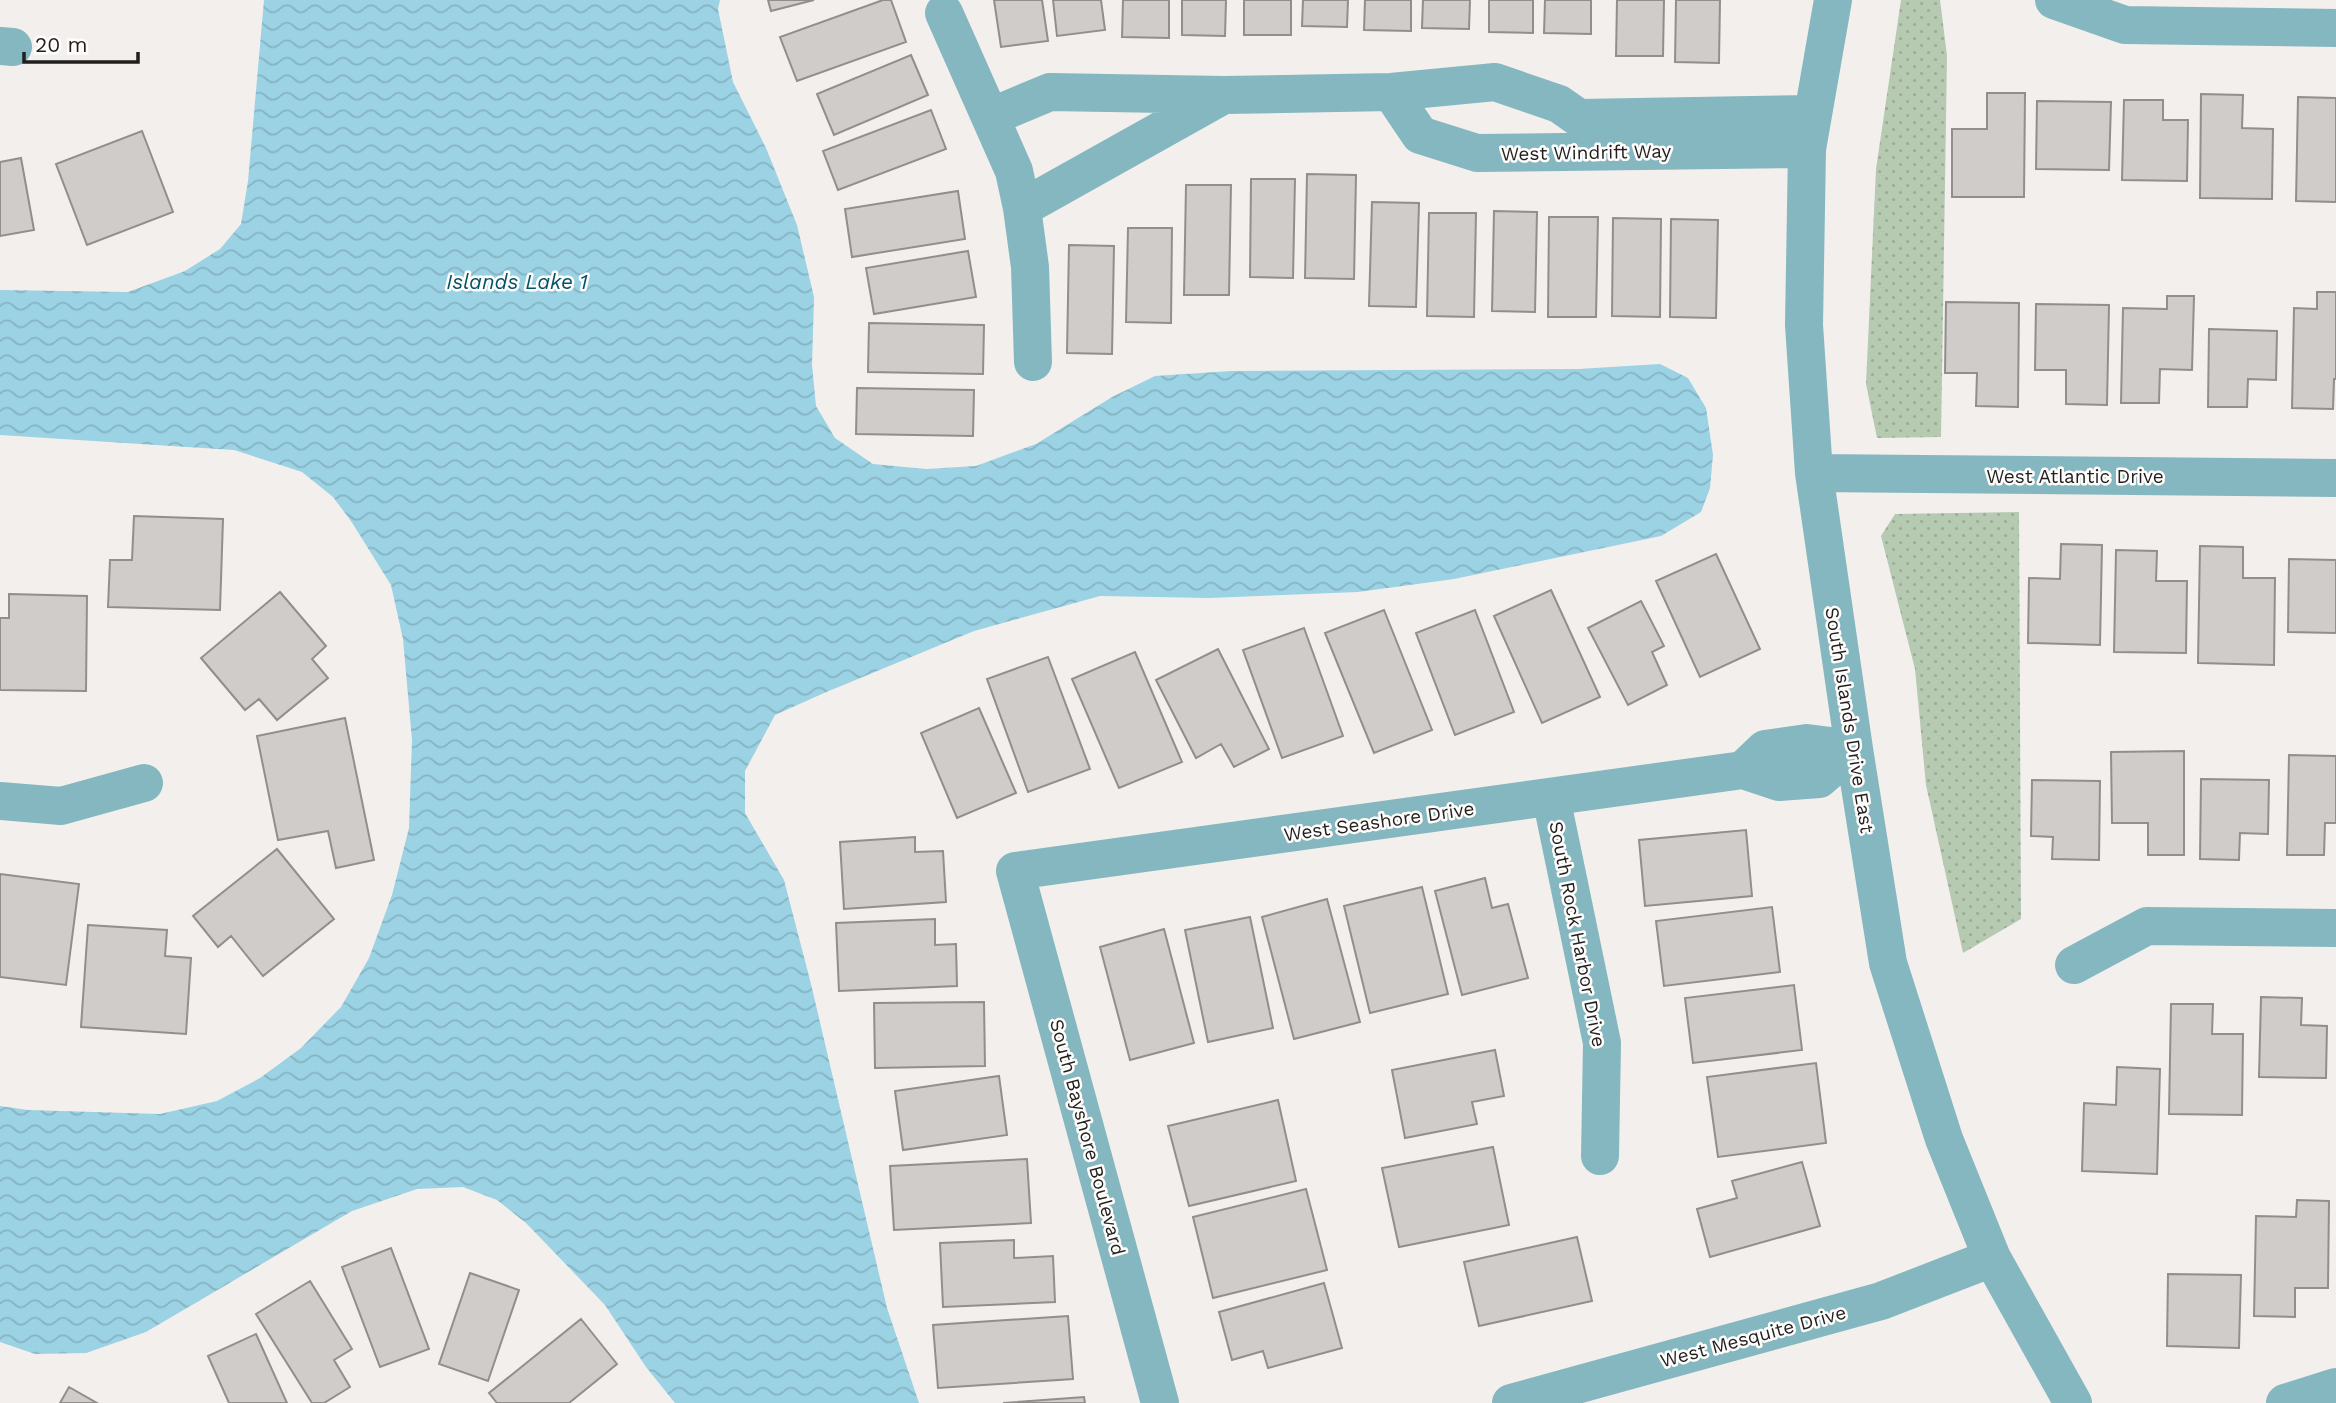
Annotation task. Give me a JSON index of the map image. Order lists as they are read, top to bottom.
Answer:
{
  "streets": {
    "street": [
      "West Windrift Way",
      "West Atlantic Drive",
      "South Islands Drive East",
      "West Seashore Drive",
      "South Rock Harbor Drive",
      "South Bayshore Boulevard",
      "West Mesquite Drive"
    ]
  },
  "crossings": [
    ["West Windrift Way", "South Islands Drive East"],
    ["West Atlantic Drive", "South Islands Drive East"],
    ["South Islands Drive East", "West Seashore Drive"],
    ["South Islands Drive East", "West Mesquite Drive"],
    ["West Seashore Drive", "South Rock Harbor Drive"],
    ["West Seashore Drive", "South Bayshore Boulevard"]
  ],
  "water": ["Islands Lake 1"],
  "scale_bar": "20 m"
}
